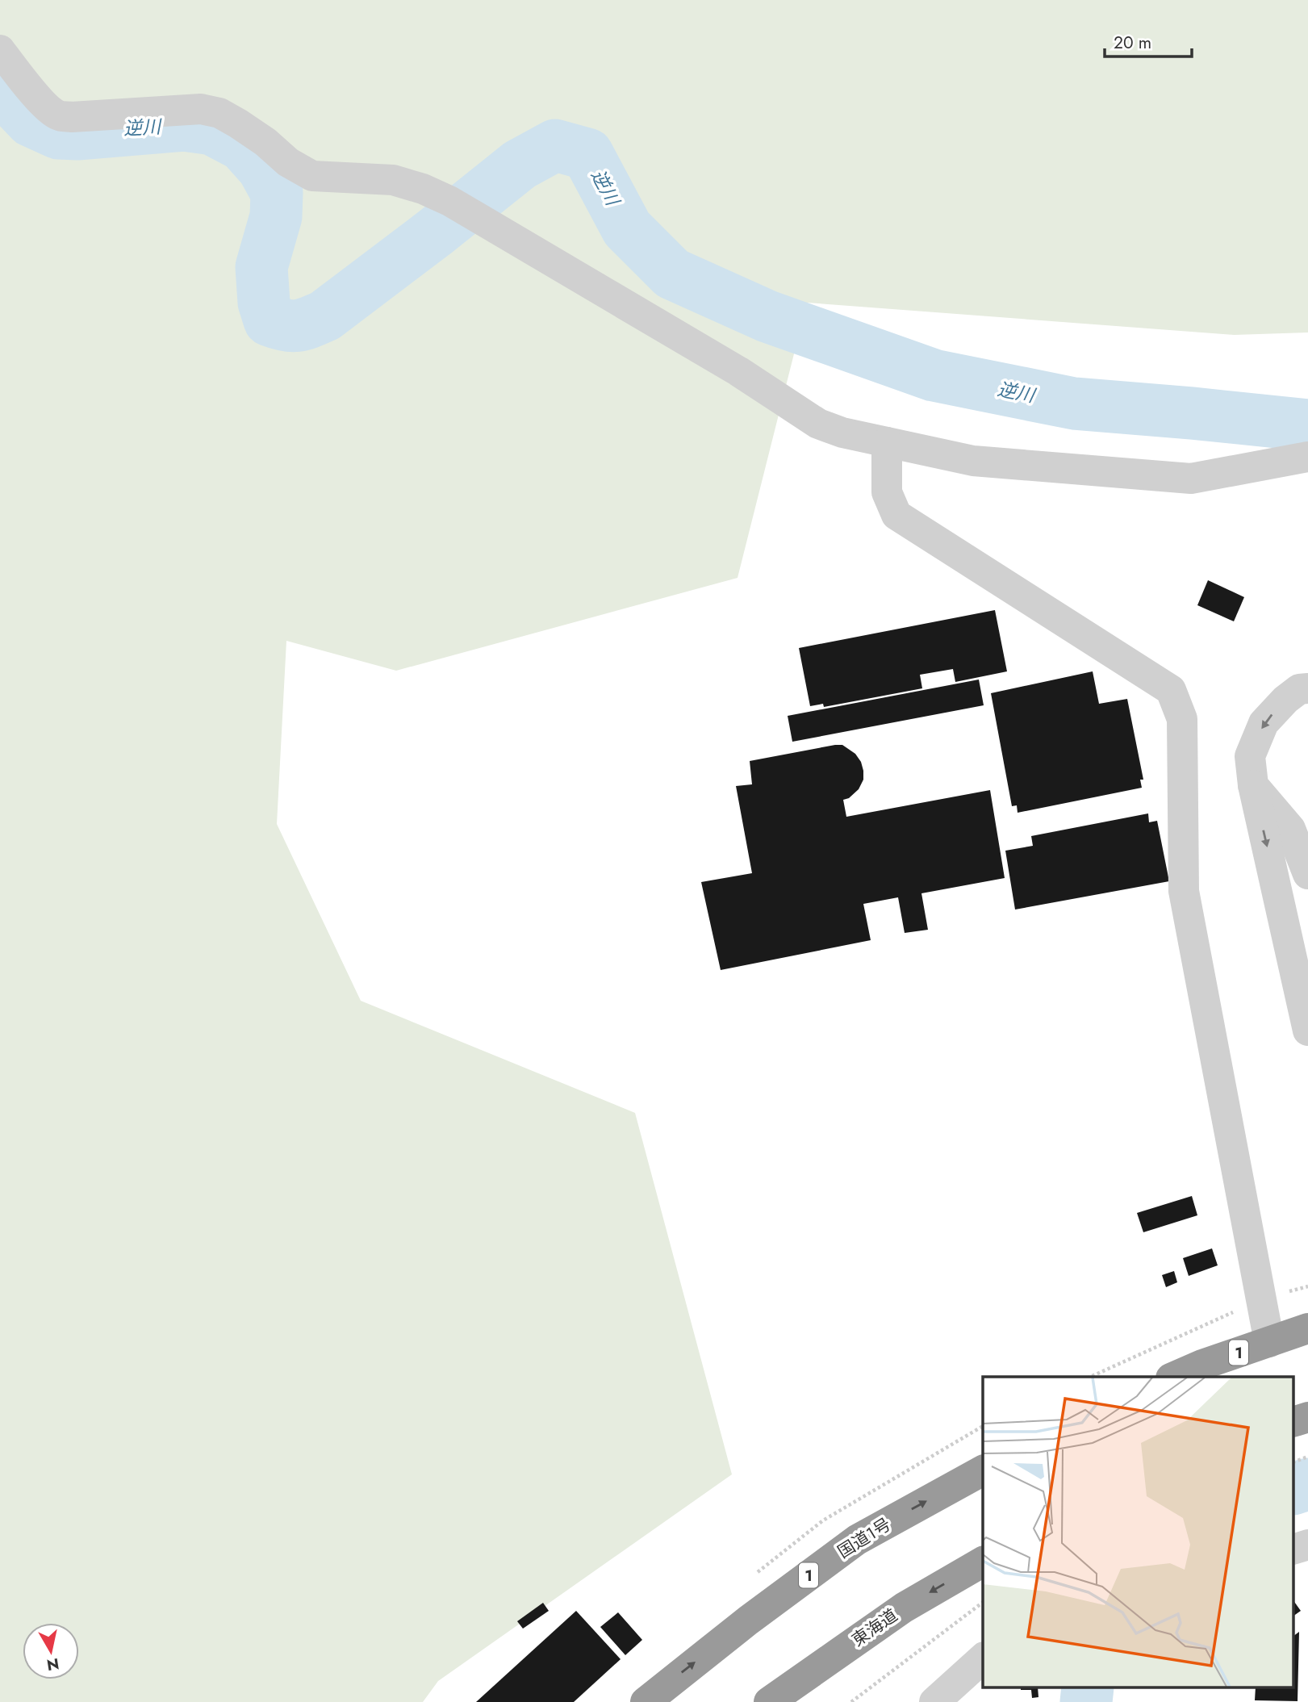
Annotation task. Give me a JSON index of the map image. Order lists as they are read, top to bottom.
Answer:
{
  "streets": {
    "highway": ["1", "国道1号", "東海道"]
  },
  "one_way": ["国道1号", "東海道"],
  "water": ["逆川"],
  "scale_bar": "20 m",
  "north": "bottom"
}
